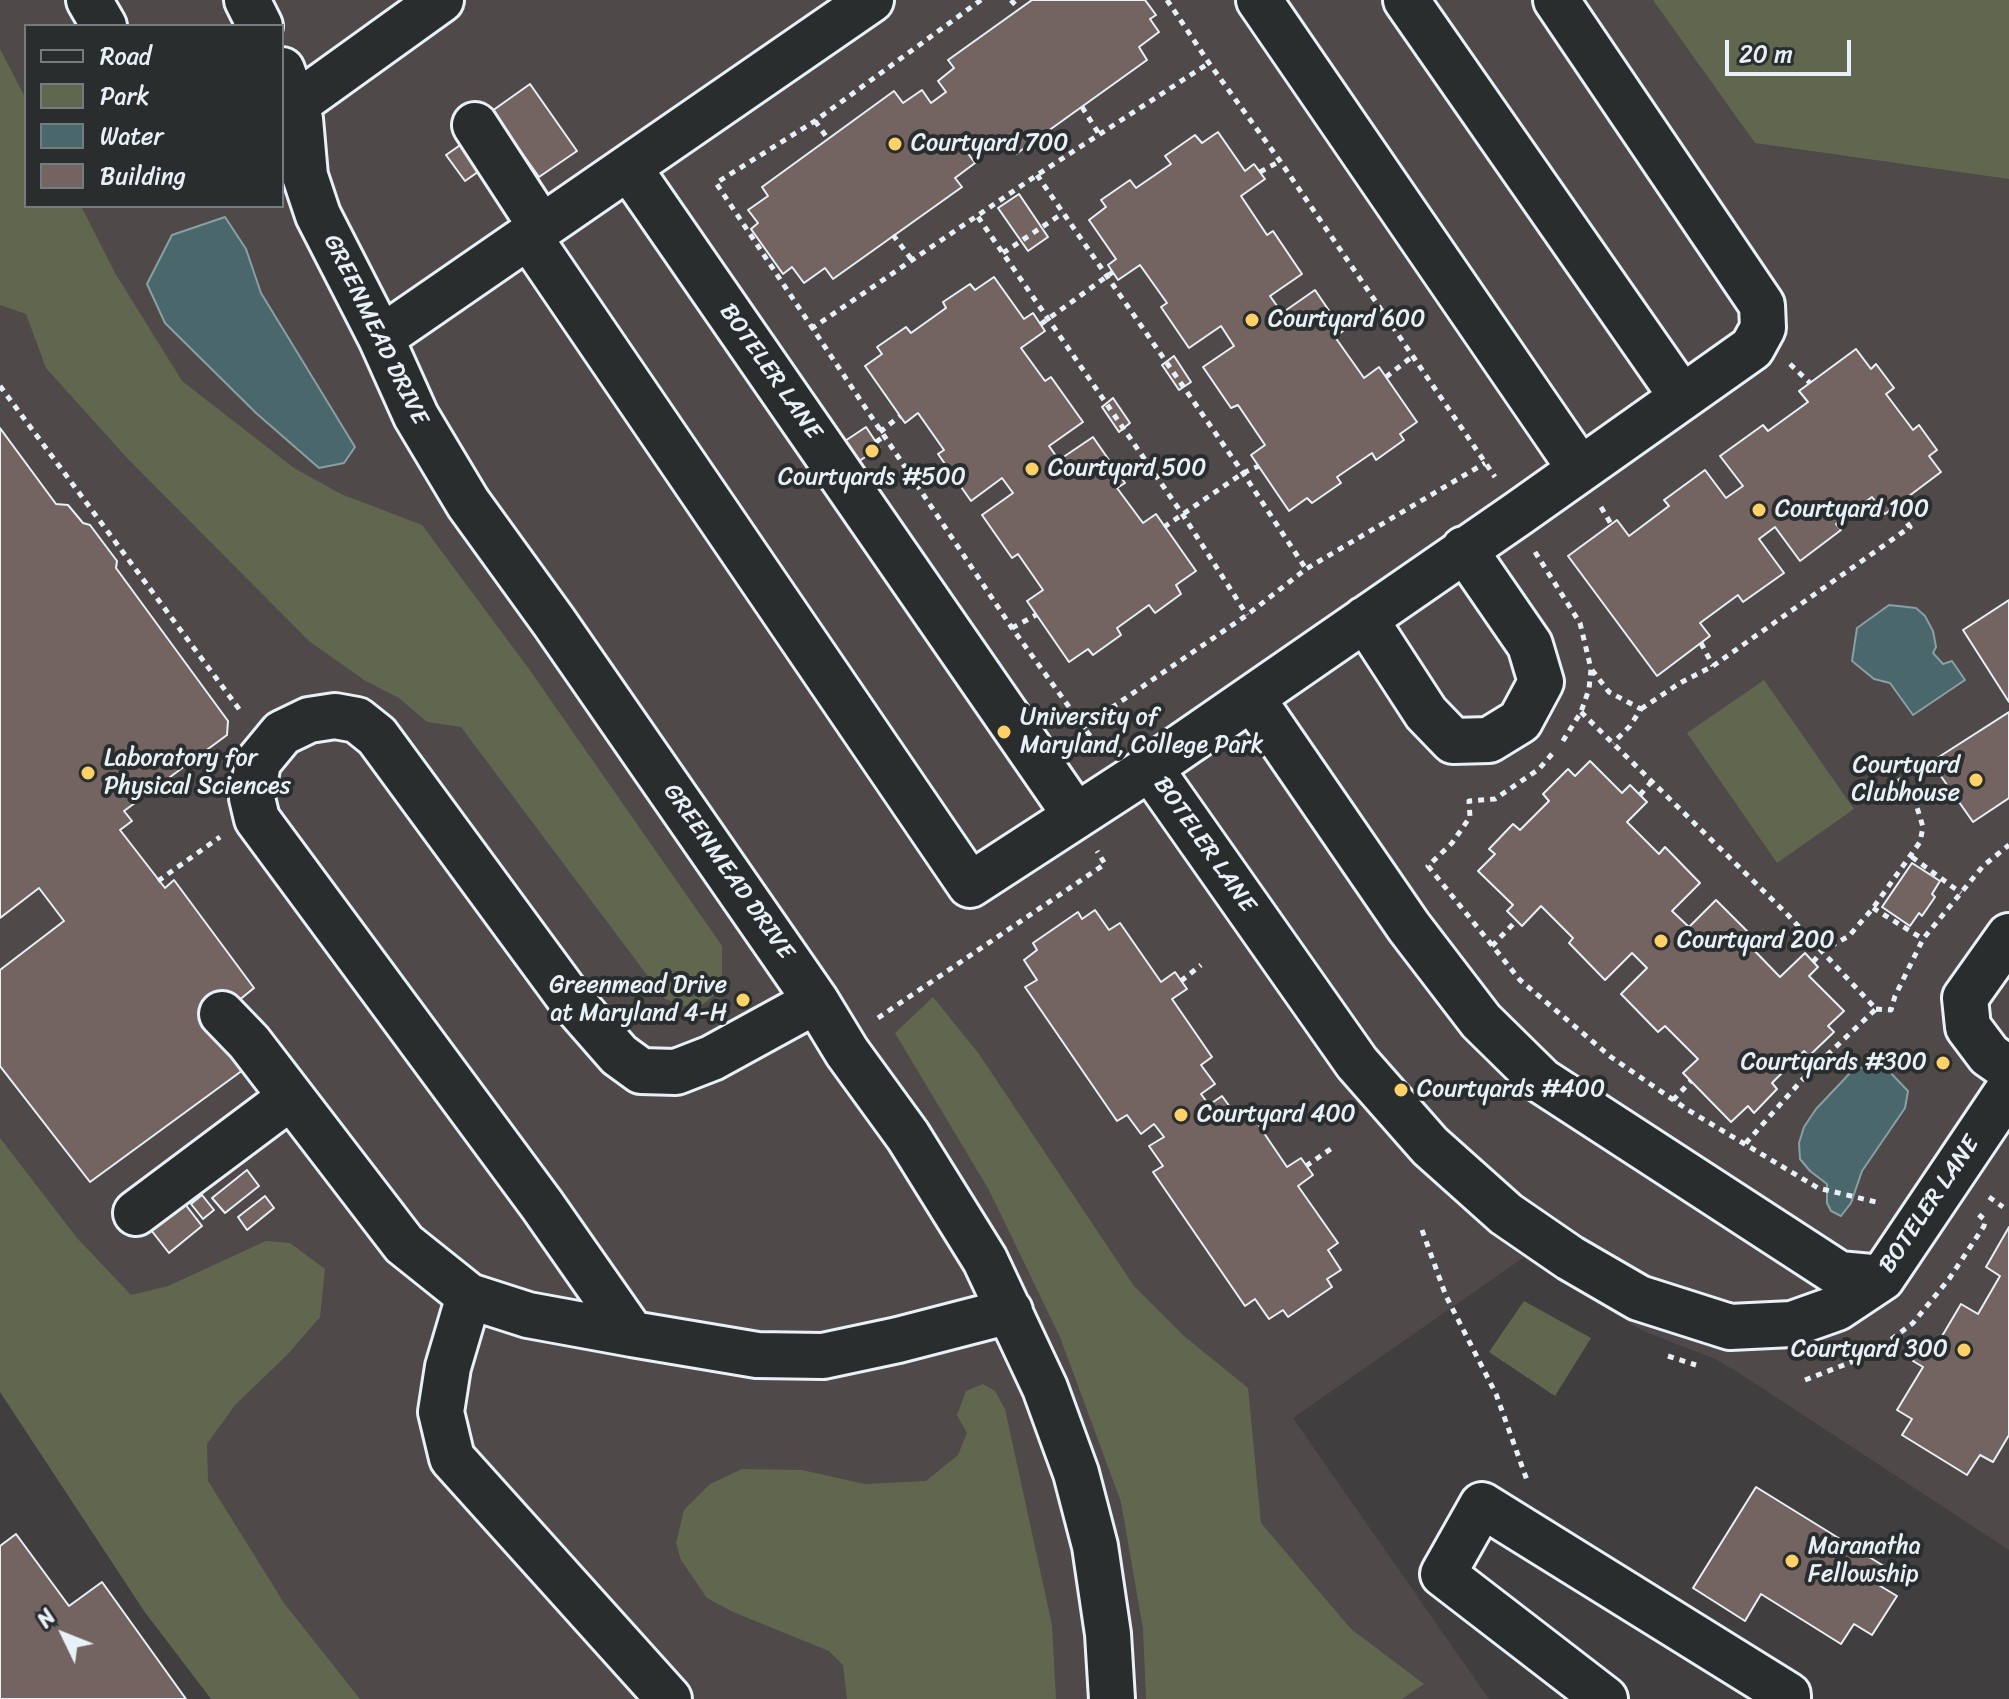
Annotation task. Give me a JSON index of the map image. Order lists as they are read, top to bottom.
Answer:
{
  "streets": {
    "street": ["GREENMEAD DRIVE", "BOTELER LANE"]
  },
  "places": [
    "Courtyard 700",
    "Courtyard 600",
    "Courtyards #500",
    "Courtyard 500",
    "Courtyard 100",
    "University of Maryland, College Park",
    "Laboratory for Physical Sciences",
    "Courtyard Clubhouse",
    "Courtyard 200",
    "Greenmead Drive at Maryland 4-H",
    "Courtyards #300",
    "Courtyards #400",
    "Courtyard 400",
    "Courtyard 300",
    "Maranatha Fellowship"
  ],
  "legend": [
    "Road",
    "Park",
    "Water",
    "Building"
  ],
  "scale_bar": "20 m",
  "north": "top left"
}
